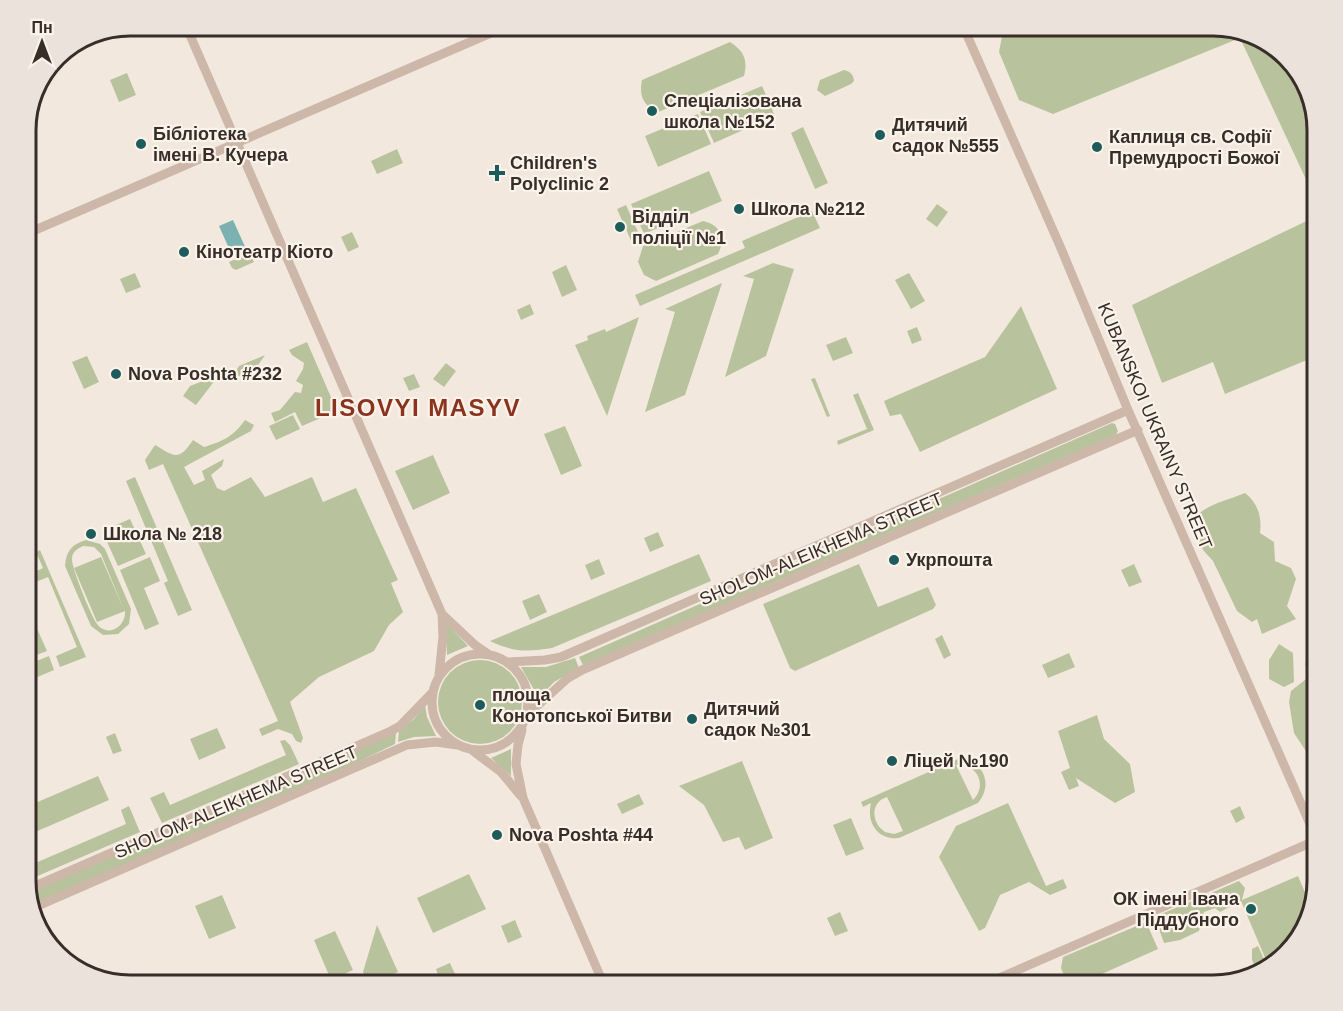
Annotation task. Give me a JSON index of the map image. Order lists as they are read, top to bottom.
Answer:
{
  "streets": {
    "street": ["KUBANSKOI UKRAINY STREET", "SHOLOM-ALEIKHEMA STREET"]
  },
  "crossings": [
    ["KUBANSKOI UKRAINY STREET", "SHOLOM-ALEIKHEMA STREET"]
  ],
  "districts": ["LISOVYI MASYV"],
  "places": {
    "other": [
      "Спеціалізована школа №152",
      "Дитячий садок №555",
      "Бібліотека імені В. Кучера",
      "Каплиця св. Софії Премудрості Божої",
      "Школа №212",
      "Відділ поліції №1",
      "Кінотеатр Кіото",
      "Nova Poshta #232",
      "Школа № 218",
      "Укрпошта",
      "площа Конотопської Битви",
      "Дитячий садок №301",
      "Ліцей №190",
      "Nova Poshta #44",
      "ОК імені Івана Піддубного"
    ],
    "health": ["Children's Polyclinic 2"]
  },
  "north": "top"
}
